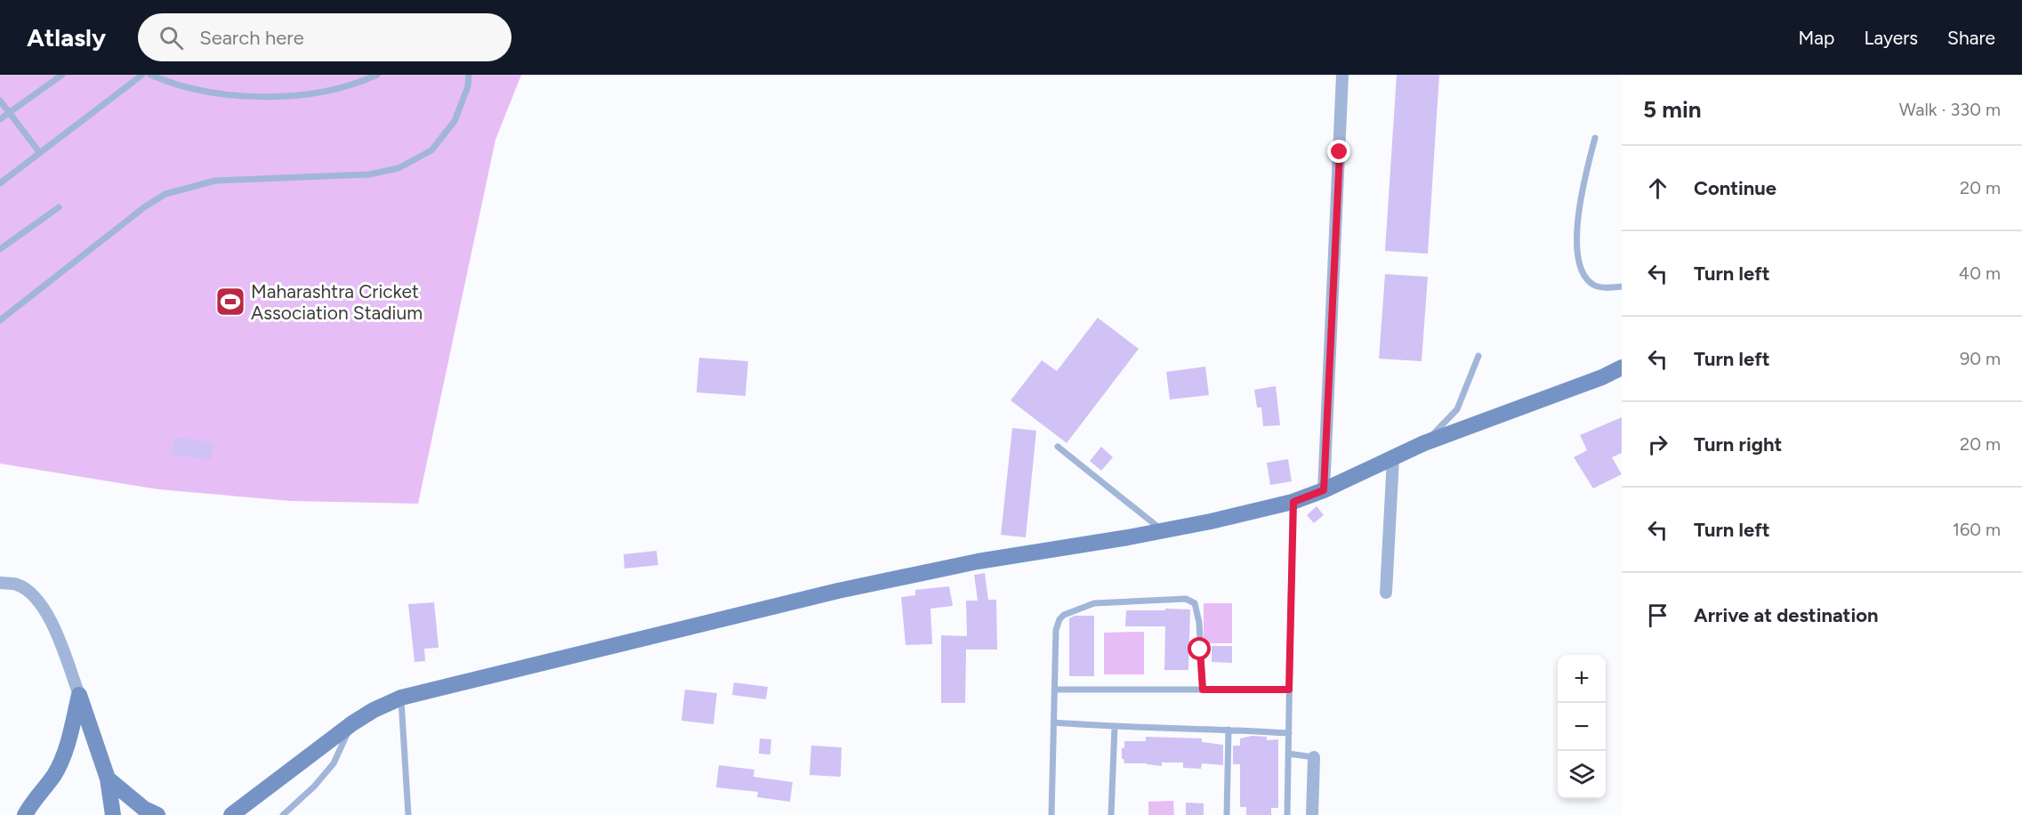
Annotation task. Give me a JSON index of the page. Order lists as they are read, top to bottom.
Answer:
{
  "places": {
    "sports": ["Maharashtra Cricket Association Stadium"]
  },
  "page": {
    "header": "Atlasly",
    "search": "Search here",
    "nav": ["Map", "Layers", "Share"],
    "heading": ["5 min", "Walk · 330 m"],
    "list": [
      ["Continue", "20 m"],
      ["Turn left", "40 m"],
      ["Turn left", "90 m"],
      ["Turn right", "20 m"],
      ["Turn left", "160 m"],
      "Arrive at destination"
    ],
    "map_buttons": ["+", "−"]
  }
}
